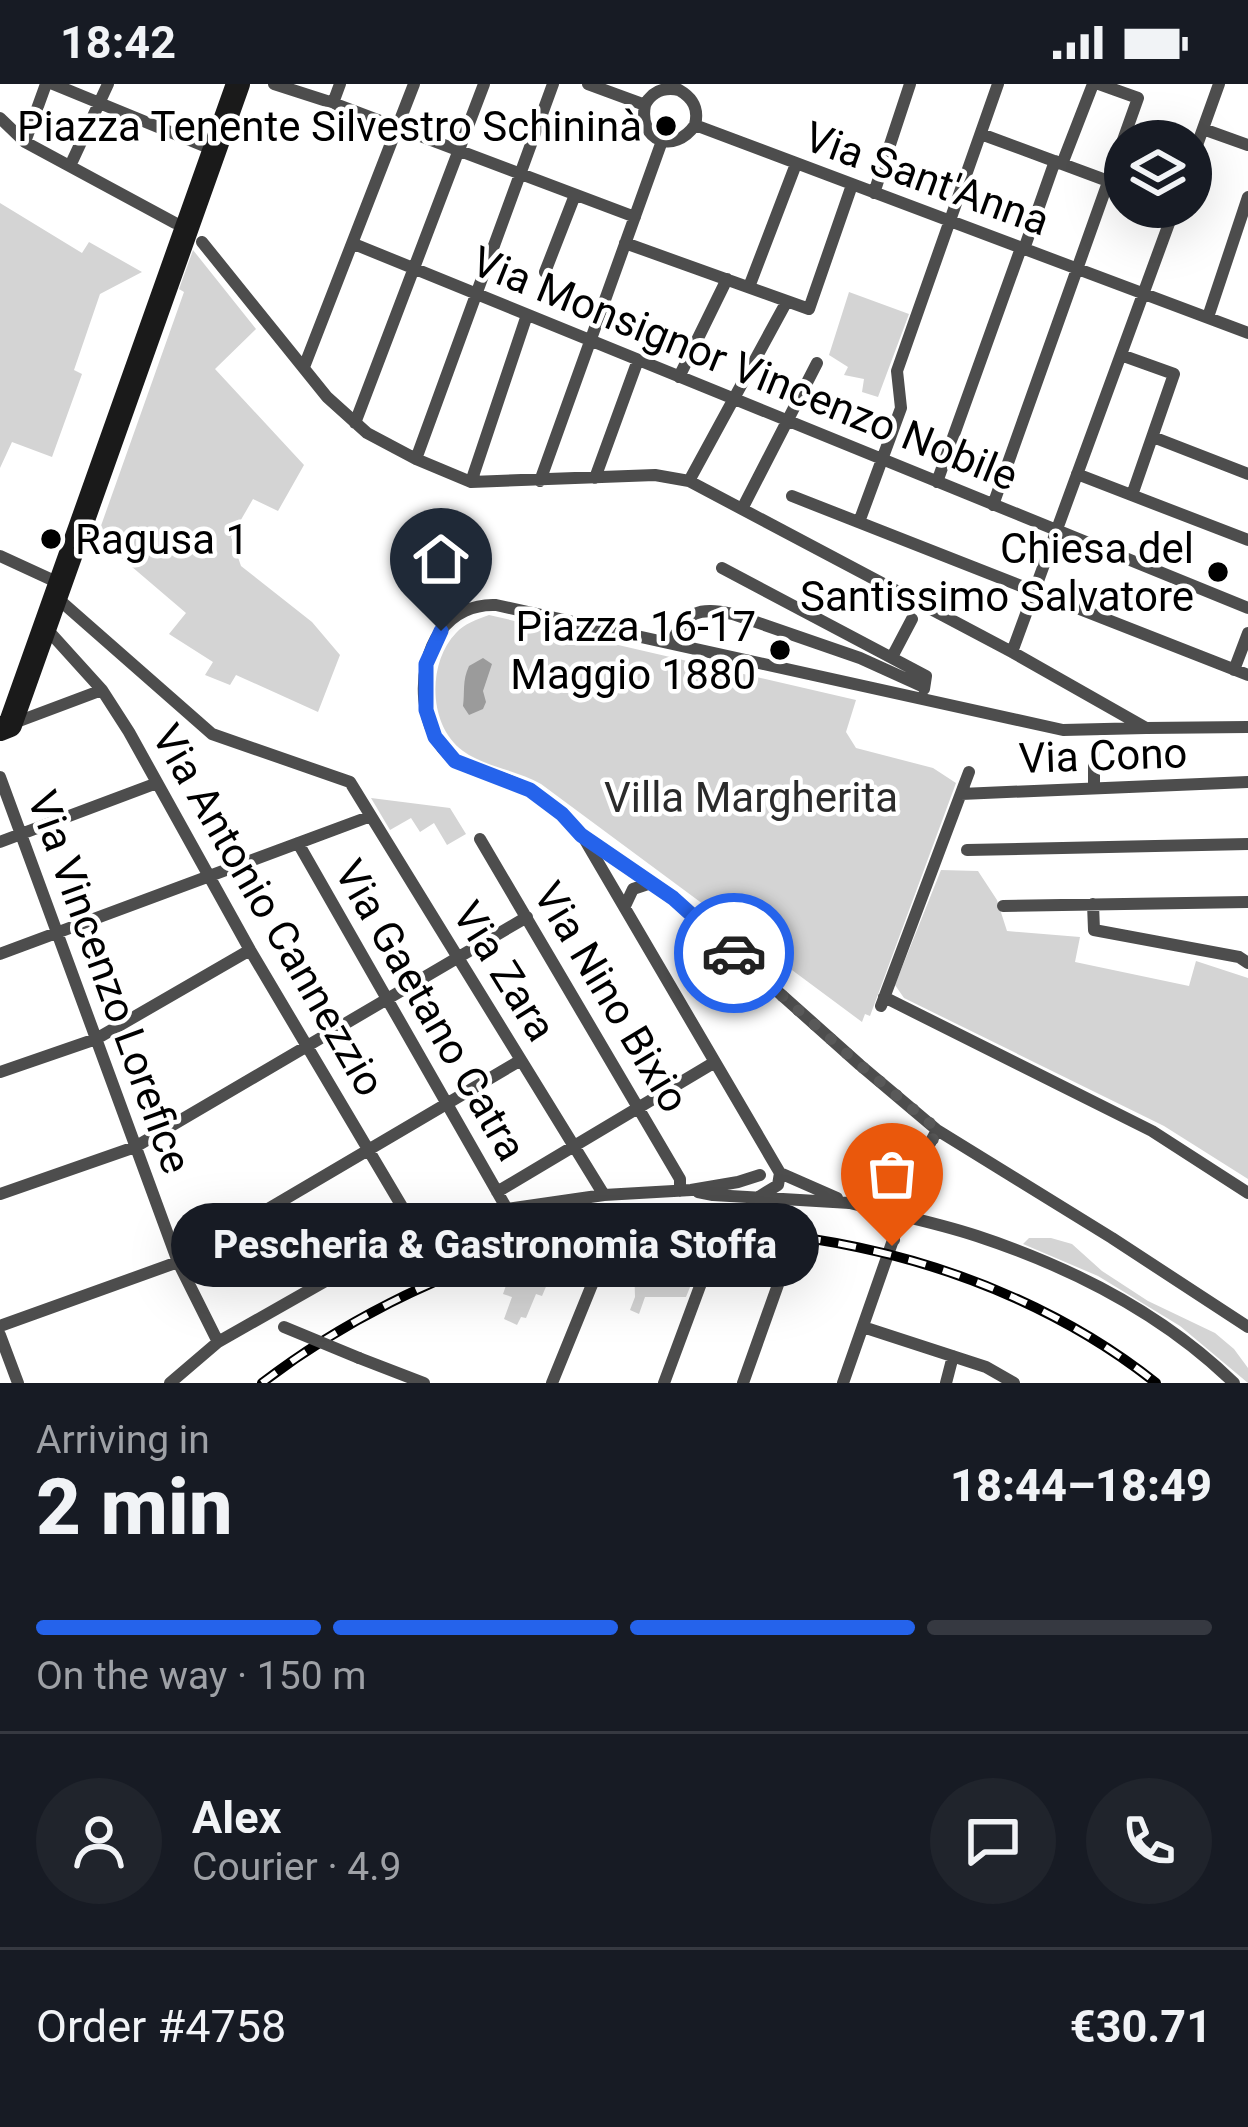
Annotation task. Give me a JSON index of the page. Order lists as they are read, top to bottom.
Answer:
{
  "streets": {
    "street": [
      "Via Sant'Anna",
      "Via Monsignor Vincenzo Nobile",
      "Via Cono",
      "Via Antonio Cannezzio",
      "Via Zara",
      "Via Vincenzo Lorefice",
      "Via Nino Bixio",
      "Via Gaetano Catra"
    ]
  },
  "parks": ["Villa Margherita"],
  "places": [
    "Piazza Tenente Silvestro Schininà",
    "Ragusa 1",
    "Chiesa del Santissimo Salvatore",
    "Piazza 16-17 Maggio 1880",
    "Pescheria & Gastronomia Stoffa"
  ],
  "page": {
    "status": "18:42",
    "bubble": "Pescheria & Gastronomia Stoffa",
    "heading": ["2 min", "Arriving in", "18:44–18:49"],
    "panel": [
      "Alex",
      "Courier · 4.9",
      "Order #4758",
      "€30.71"
    ],
    "bar": "On the way · 150 m"
  }
}
